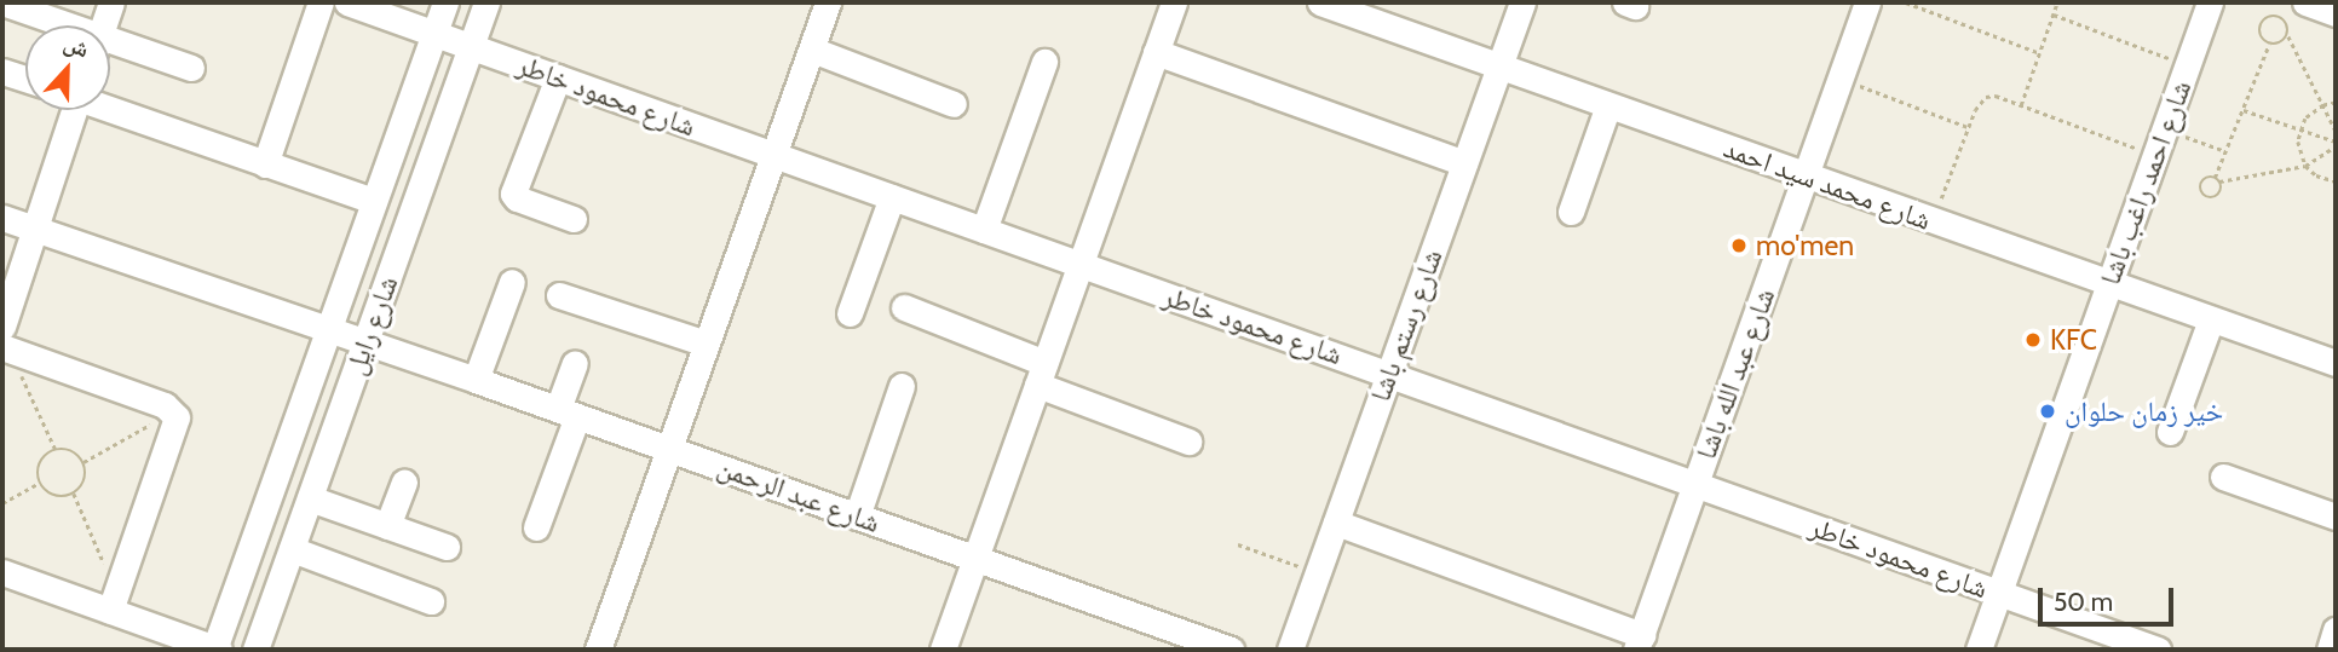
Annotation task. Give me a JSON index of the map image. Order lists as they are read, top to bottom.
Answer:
{
  "streets": {
    "street": [
      "شارع محمود خاطر",
      "شارع احمد راغب باشا",
      "شارع محمد سيد احمد",
      "شارع رايل",
      "شارع رستم باشا",
      "شارع عبد الله باشا",
      "شارع عبد الرحمن"
    ]
  },
  "crossings": [
    ["شارع محمود خاطر", "شارع احمد راغب باشا"],
    ["شارع محمود خاطر", "شارع رايل"],
    ["شارع محمود خاطر", "شارع رستم باشا"],
    ["شارع محمود خاطر", "شارع عبد الله باشا"],
    ["شارع احمد راغب باشا", "شارع محمد سيد احمد"],
    ["شارع محمد سيد احمد", "شارع رستم باشا"],
    ["شارع محمد سيد احمد", "شارع عبد الله باشا"],
    ["شارع رايل", "شارع عبد الرحمن"]
  ],
  "places": ["mo'men", "KFC", "خير زمان حلوان"],
  "scale_bar": "50 m",
  "north": "top"
}
